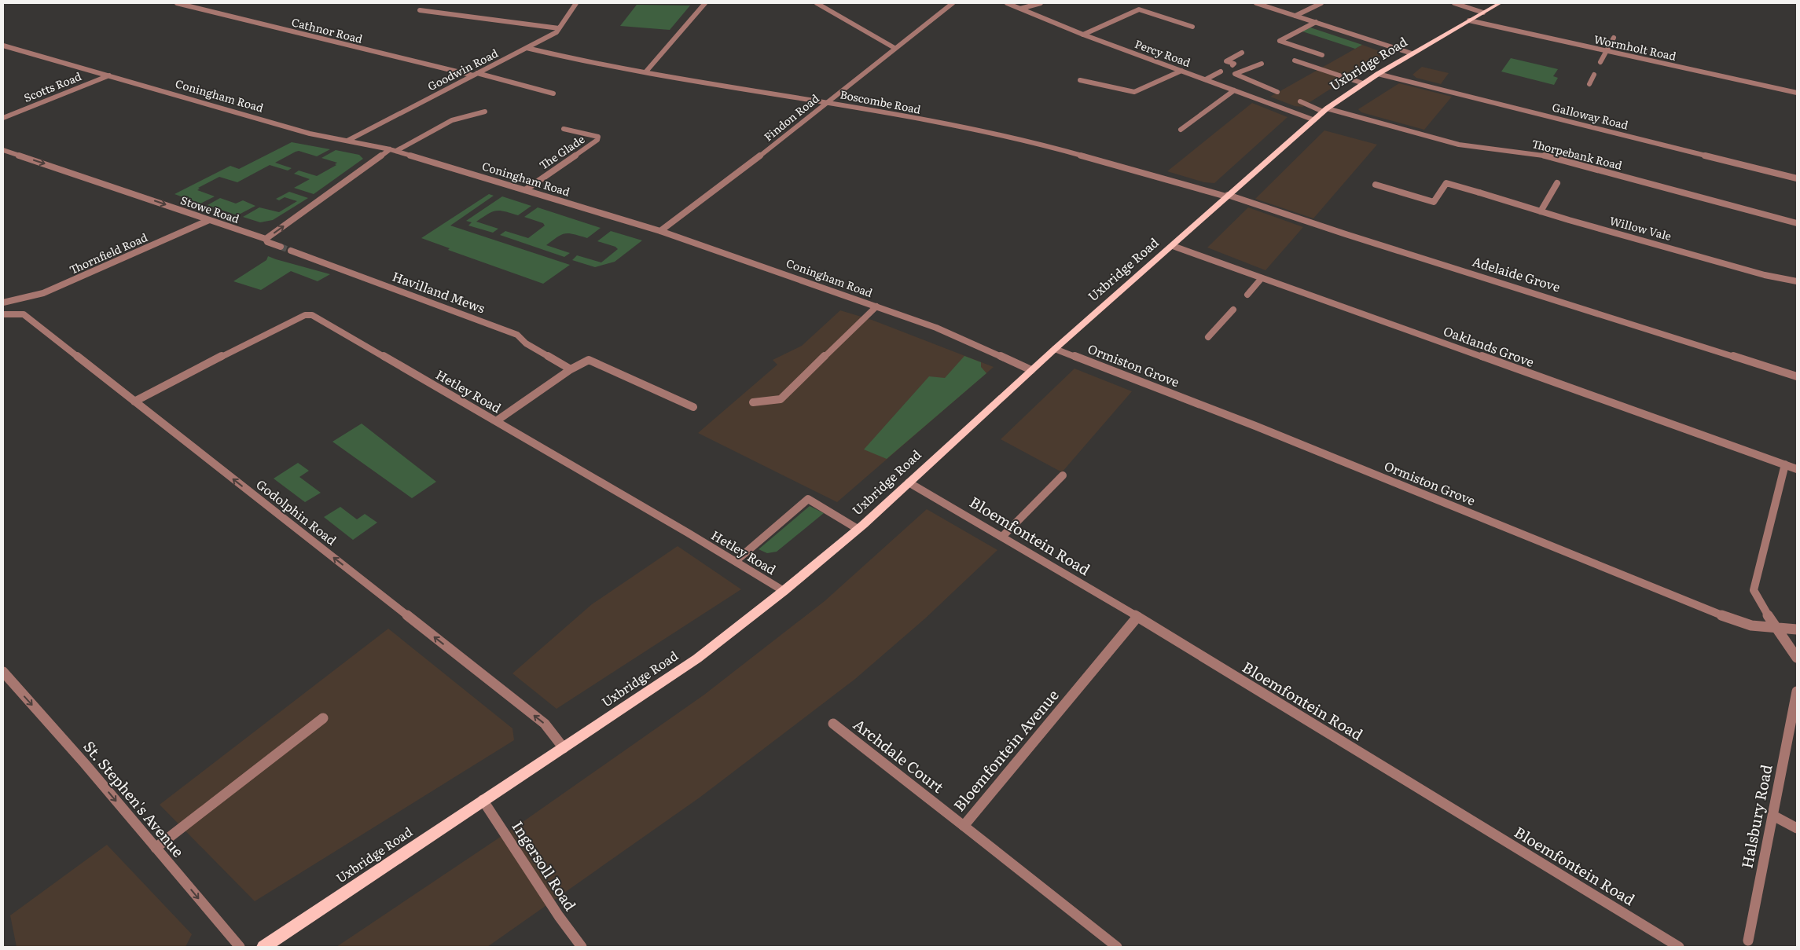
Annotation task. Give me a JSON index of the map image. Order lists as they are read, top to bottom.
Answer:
{
  "streets": {
    "main road": ["Uxbridge Road"],
    "street": [
      "Cathnor Road",
      "Wormholt Road",
      "Percy Road",
      "Goodwin Road",
      "Scotts Road",
      "Coningham Road",
      "Boscombe Road",
      "Galloway Road",
      "Findon Road",
      "The Glade",
      "Thorpebank Road",
      "Stowe Road",
      "Willow Vale",
      "Thornfield Road",
      "Adelaide Grove",
      "Havilland Mews",
      "Oaklands Grove",
      "Ormiston Grove",
      "Hetley Road",
      "Godolphin Road",
      "Bloemfontein Road",
      "Bloemfontein Avenue",
      "Archdale Court",
      "St. Stephen's Avenue",
      "Halsbury Road",
      "Ingersoll Road"
    ]
  },
  "crossings": [
    ["Cathnor Road", "Goodwin Road"],
    ["Wormholt Road", "Uxbridge Road"],
    ["Percy Road", "Uxbridge Road"],
    ["Uxbridge Road", "Coningham Road"],
    ["Uxbridge Road", "Boscombe Road"],
    ["Uxbridge Road", "Galloway Road"],
    ["Uxbridge Road", "Thorpebank Road"],
    ["Uxbridge Road", "Adelaide Grove"],
    ["Uxbridge Road", "Oaklands Grove"],
    ["Uxbridge Road", "Ormiston Grove"],
    ["Uxbridge Road", "Hetley Road"],
    ["Uxbridge Road", "Godolphin Road"],
    ["Uxbridge Road", "Bloemfontein Road"],
    ["Uxbridge Road", "Ingersoll Road"],
    ["Goodwin Road", "Coningham Road"],
    ["Goodwin Road", "Boscombe Road"],
    ["Scotts Road", "Coningham Road"],
    ["Coningham Road", "Findon Road"],
    ["Coningham Road", "The Glade"],
    ["Boscombe Road", "Findon Road"],
    ["Boscombe Road", "Adelaide Grove"],
    ["Stowe Road", "Thornfield Road"],
    ["Hetley Road", "Godolphin Road"],
    ["Bloemfontein Road", "Bloemfontein Avenue"],
    ["Bloemfontein Avenue", "Archdale Court"]
  ],
  "one_way": ["Stowe Road", "Godolphin Road", "St. Stephen's Avenue"]
}
